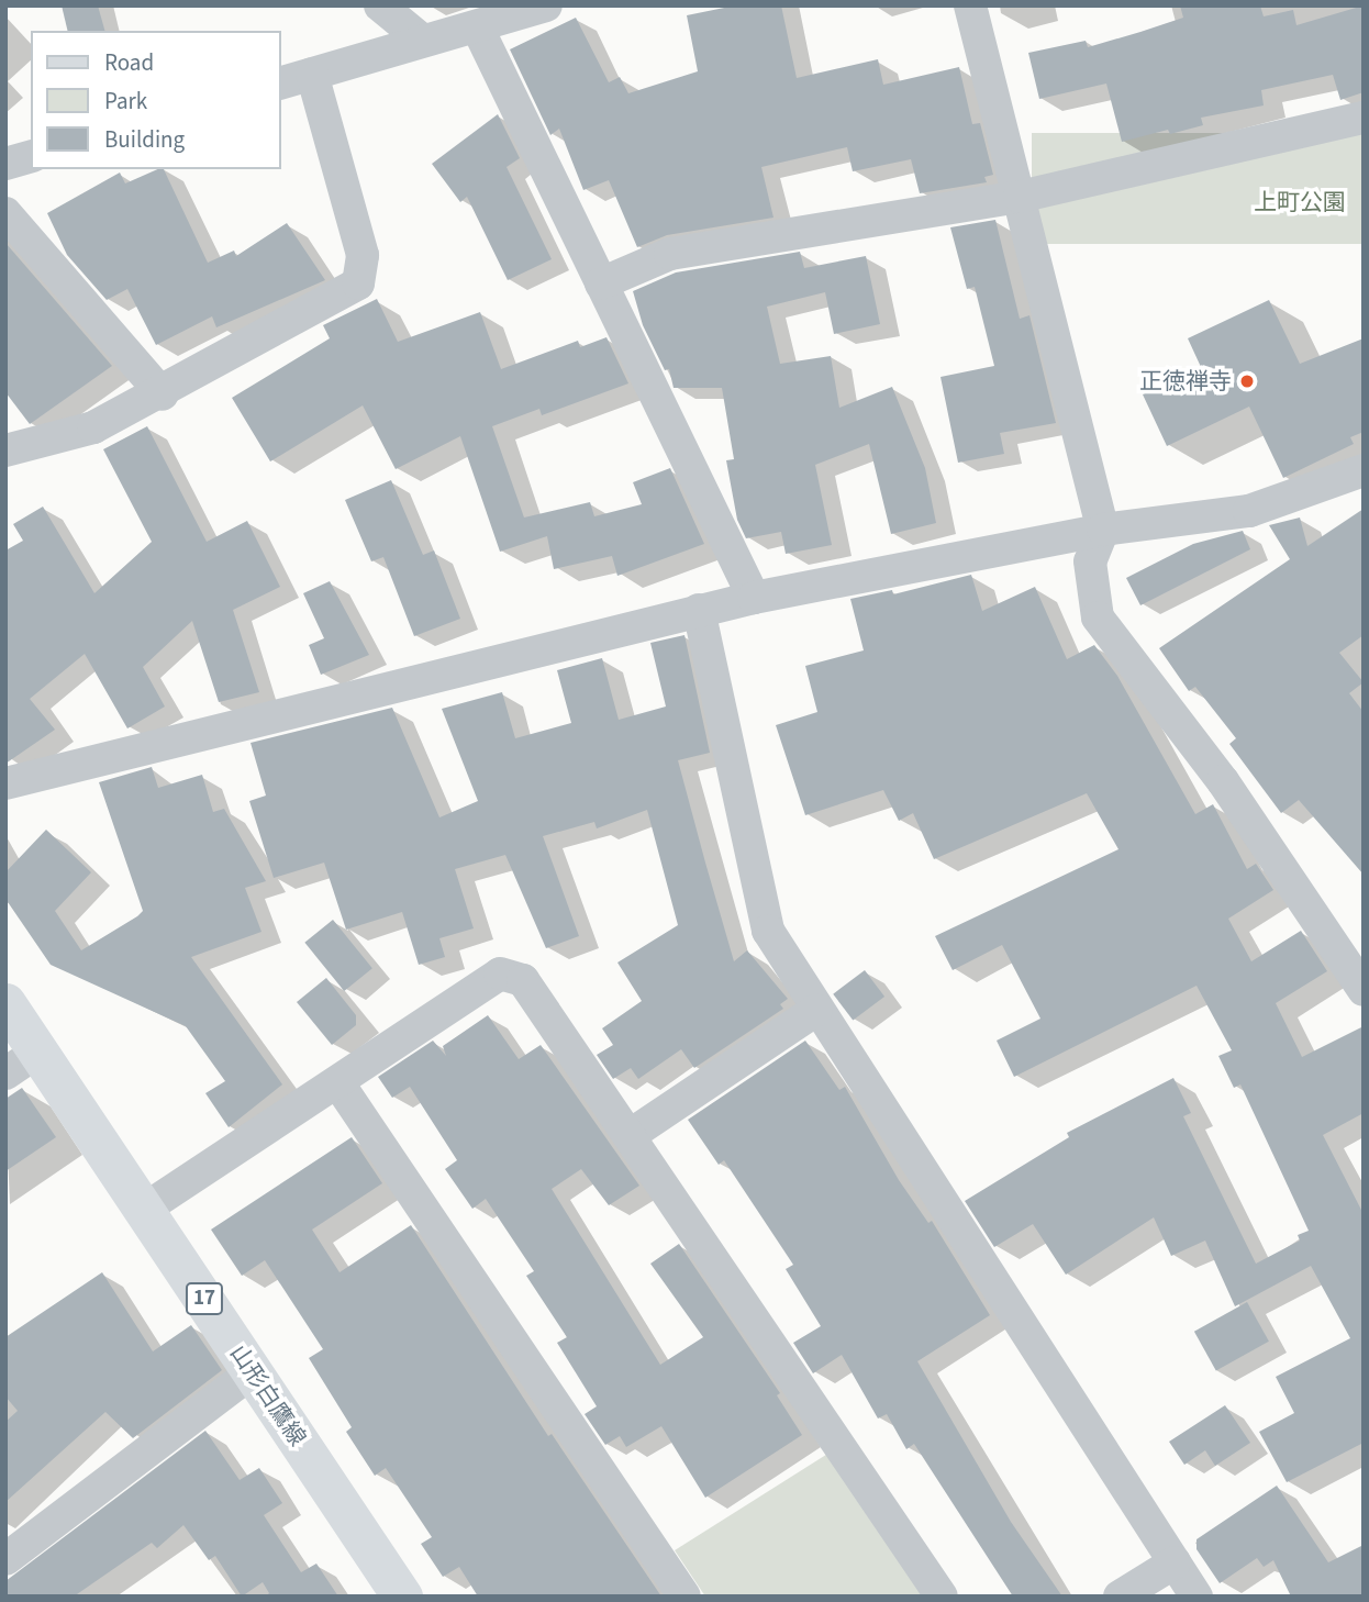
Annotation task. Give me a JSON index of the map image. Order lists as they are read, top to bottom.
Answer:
{
  "streets": {
    "main road": ["17", "山形白鷹線"]
  },
  "parks": ["上町公園"],
  "places": ["正徳禅寺"],
  "legend": ["Road", "Park", "Building"]
}
